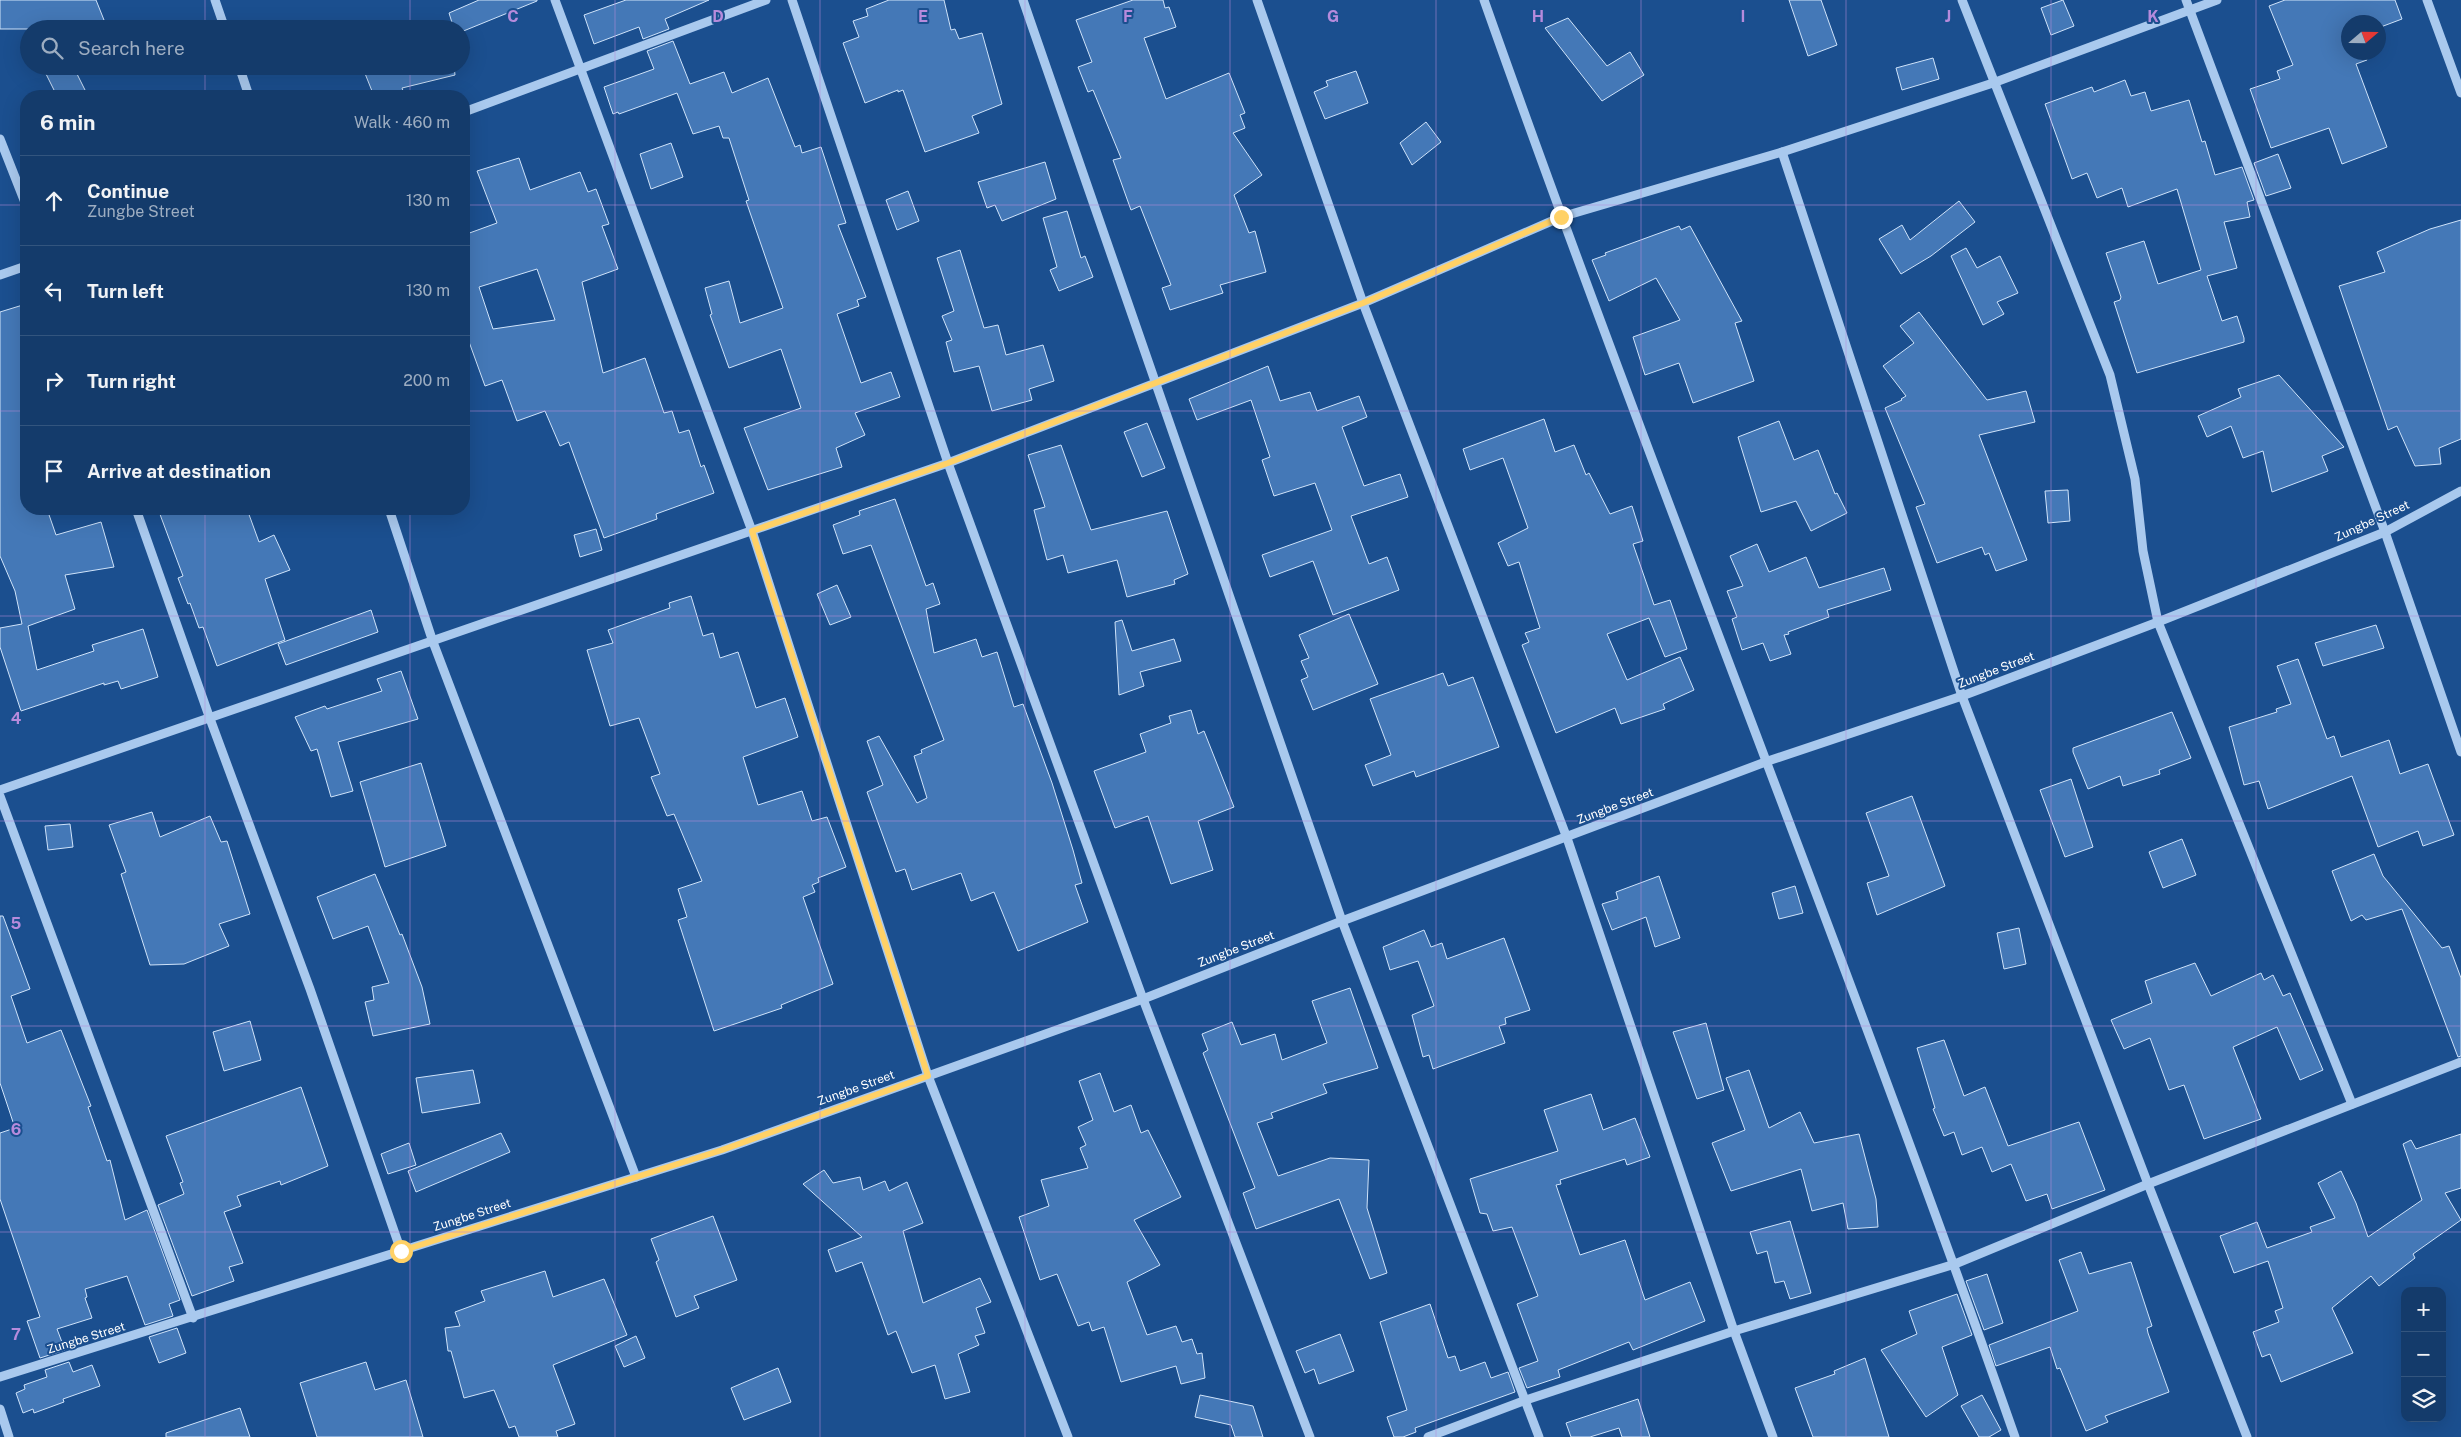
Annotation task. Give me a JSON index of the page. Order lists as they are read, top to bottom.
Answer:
{
  "streets": {
    "street": ["Zungbe Street"]
  },
  "north": "right",
  "page": {
    "search": "Search here",
    "heading": ["6 min", "Walk · 460 m"],
    "list": [
      ["Continue", "Zungbe Street", "130 m"],
      ["Turn left", "130 m"],
      ["Turn right", "200 m"],
      "Arrive at destination"
    ],
    "map_buttons": ["+", "−"]
  },
  "grid": {
    "columns": [
      "C",
      "D",
      "E",
      "F",
      "G",
      "H",
      "I",
      "J",
      "K"
    ],
    "rows": [
      "4",
      "5",
      "6",
      "7"
    ]
  }
}
